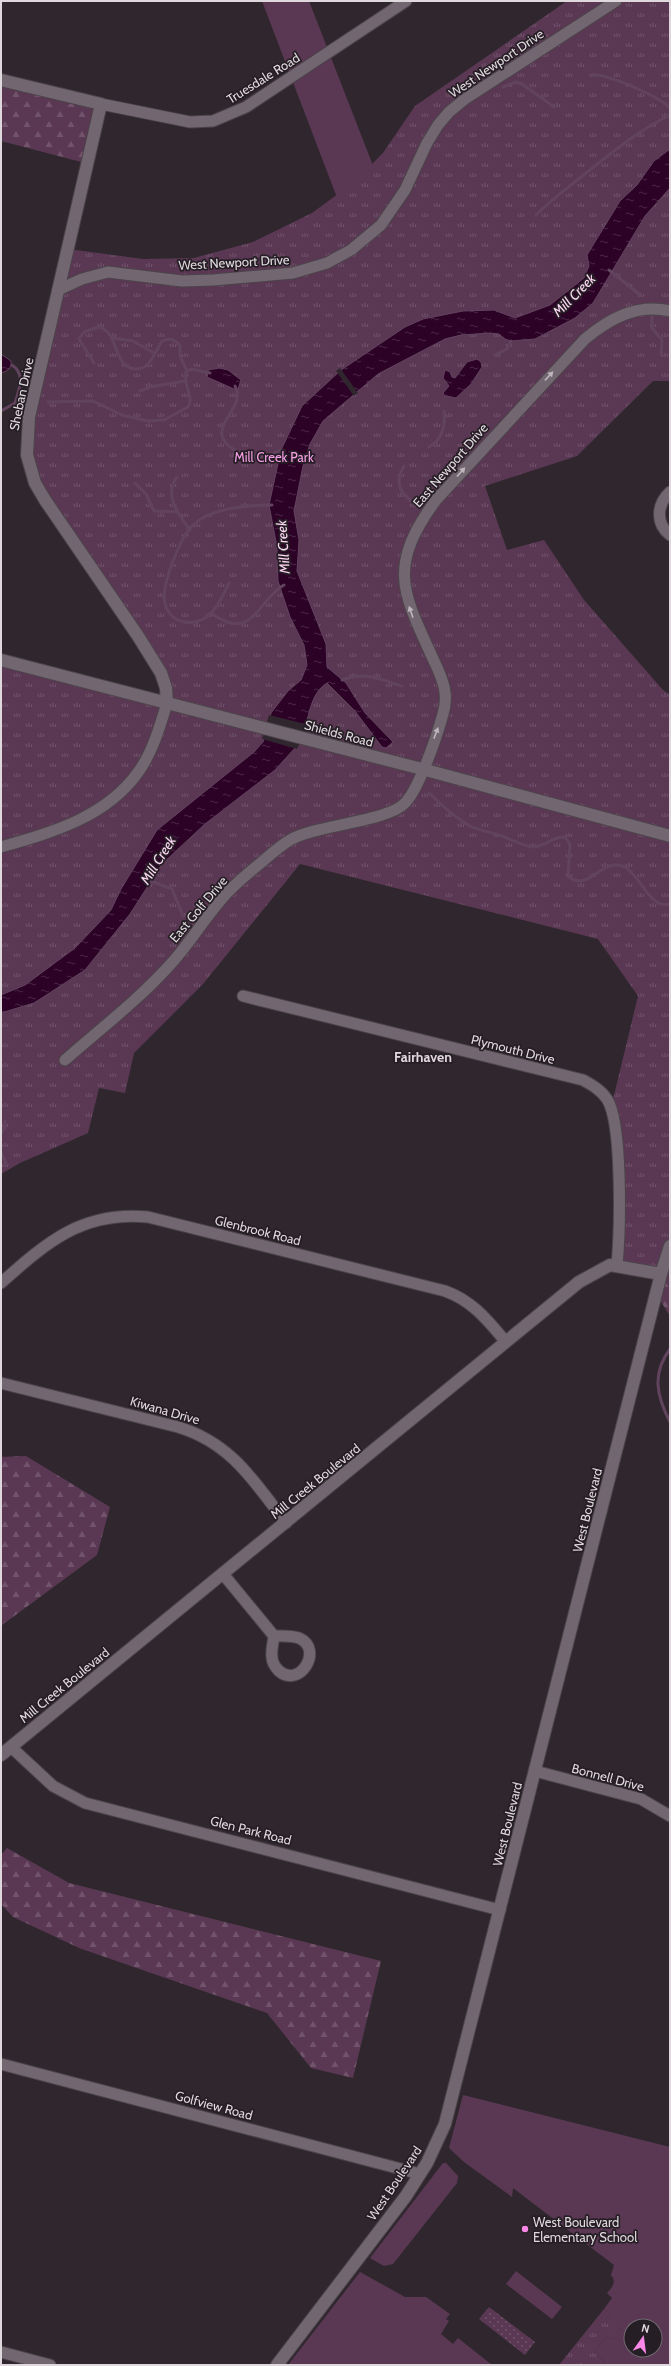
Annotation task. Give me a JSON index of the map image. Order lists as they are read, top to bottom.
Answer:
{
  "streets": {
    "street": [
      "West Newport Drive",
      "Truesdale Road",
      "Sheban Drive",
      "East Newport Drive",
      "Shields Road",
      "East Golf Drive",
      "Plymouth Drive",
      "Glenbrook Road",
      "Kiwana Drive",
      "Mill Creek Boulevard",
      "West Boulevard",
      "Bonnell Drive",
      "Glen Park Road",
      "Golfview Road"
    ]
  },
  "crossings": [
    ["West Newport Drive", "Sheban Drive"],
    ["Truesdale Road", "Sheban Drive"],
    ["Sheban Drive", "Shields Road"],
    ["East Newport Drive", "Shields Road"],
    ["East Newport Drive", "East Golf Drive"],
    ["Shields Road", "East Golf Drive"],
    ["Plymouth Drive", "Mill Creek Boulevard"],
    ["Glenbrook Road", "Mill Creek Boulevard"],
    ["Kiwana Drive", "Mill Creek Boulevard"],
    ["Mill Creek Boulevard", "Glen Park Road"],
    ["West Boulevard", "Bonnell Drive"],
    ["West Boulevard", "Glen Park Road"],
    ["West Boulevard", "Golfview Road"]
  ],
  "one_way": ["East Newport Drive"],
  "districts": ["Fairhaven"],
  "water": ["Mill Creek"],
  "parks": ["Mill Creek Park"],
  "places": ["West Boulevard Elementary School"],
  "north": "top"
}
